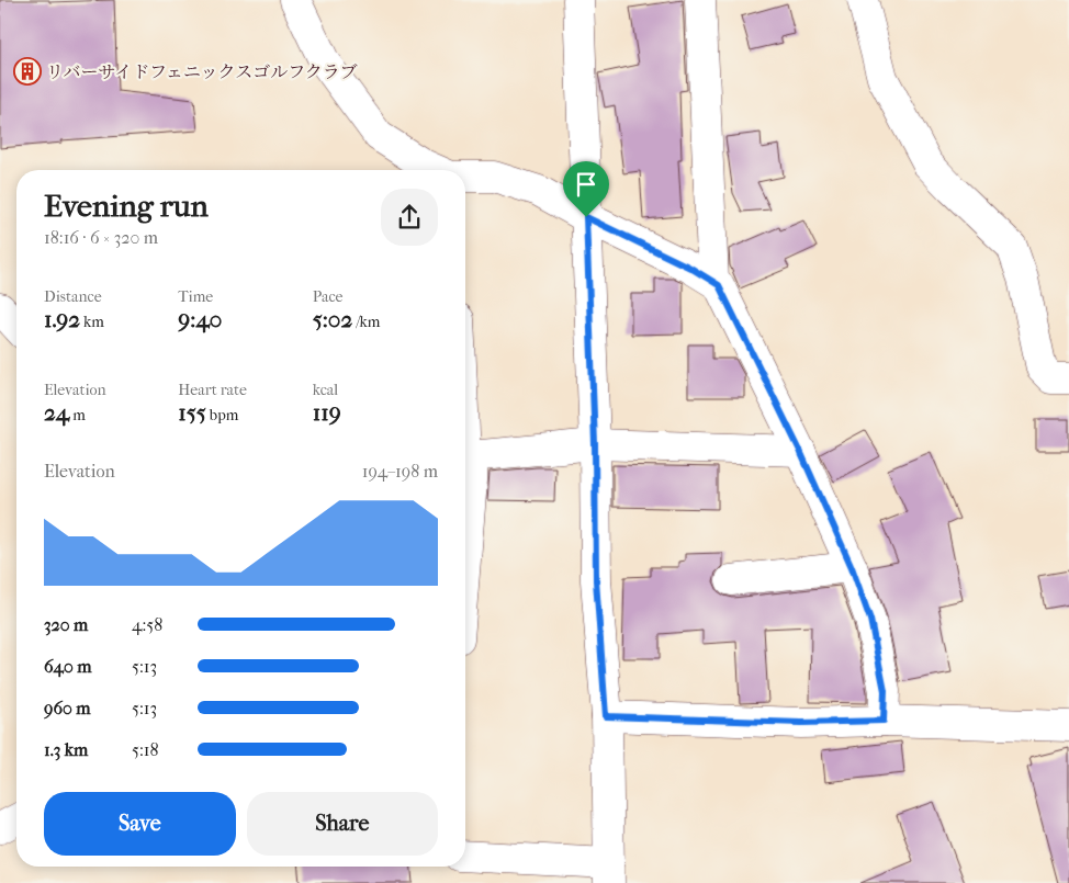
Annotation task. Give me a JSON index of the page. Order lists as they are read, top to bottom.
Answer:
{
  "places": {
    "building": ["リバーサイドフェニックスゴルフクラブ"]
  },
  "page": {
    "heading": ["Evening run", "18:16 · 6 × 320 m"],
    "stats": [
      ["Distance", "1.92 km"],
      ["Time", "9:40"],
      ["Pace", "5:02 /km"],
      ["Elevation", "24 m"],
      ["Heart rate", "155 bpm"],
      ["kcal", "119"]
    ],
    "chart": ["Elevation", "194–198 m"],
    "list": [
      {
        "name": "320 m",
        "note": "4:58"
      },
      {
        "name": "640 m",
        "note": "5:13"
      },
      {
        "name": "960 m",
        "note": "5:13"
      },
      {
        "name": "1.3 km",
        "note": "5:18"
      }
    ],
    "buttons": ["Save", "Share"]
  }
}
